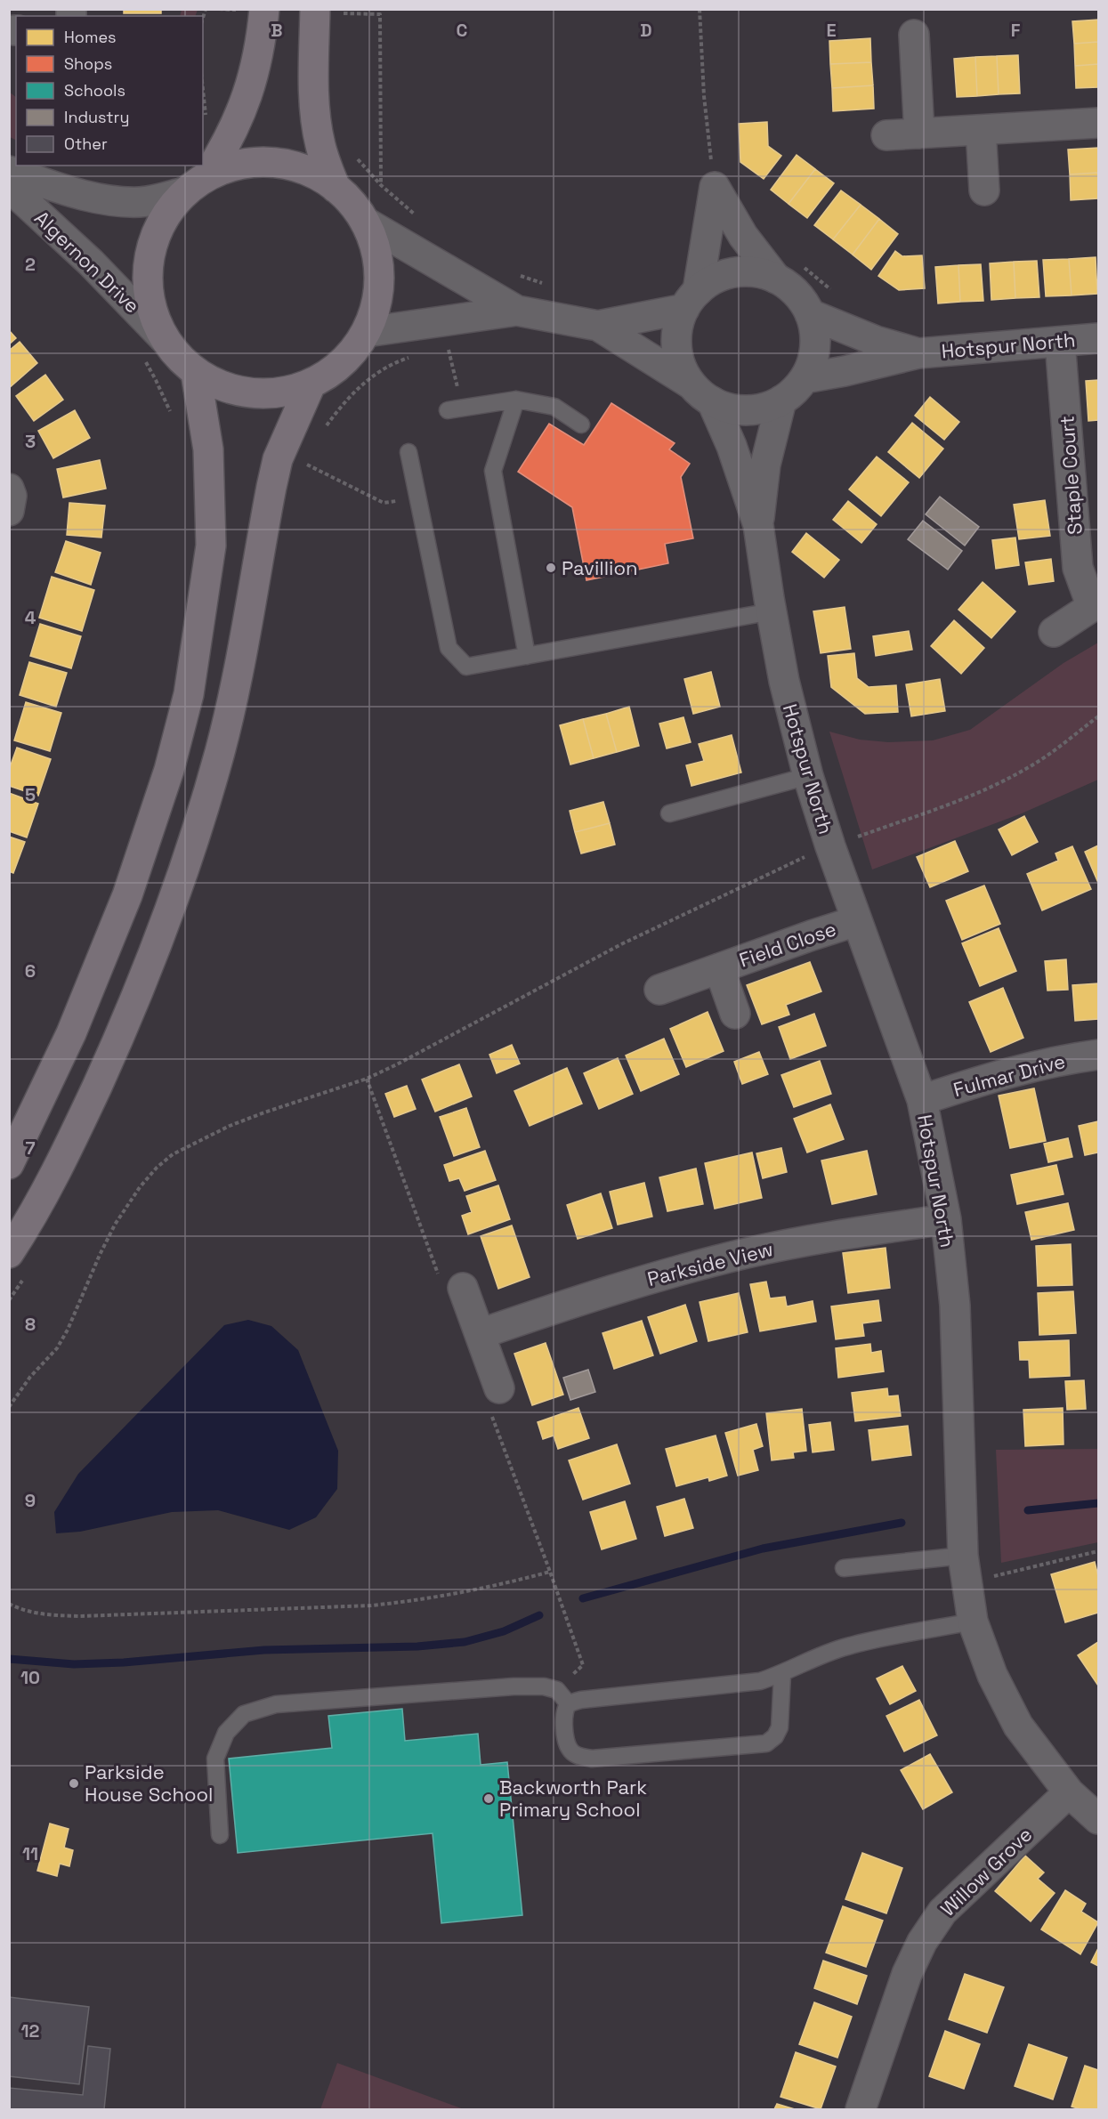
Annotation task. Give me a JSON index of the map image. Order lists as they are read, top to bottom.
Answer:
{
  "streets": {
    "street": [
      "Algernon Drive",
      "Hotspur North",
      "Staple Court",
      "Field Close",
      "Fulmar Drive",
      "Parkside View",
      "Willow Grove"
    ]
  },
  "crossings": [
    ["Hotspur North", "Staple Court"],
    ["Hotspur North", "Field Close"],
    ["Hotspur North", "Fulmar Drive"],
    ["Hotspur North", "Parkside View"],
    ["Hotspur North", "Willow Grove"]
  ],
  "places": ["Pavillion", "Parkside House School", "Backworth Park Primary School"],
  "legend": [
    "Homes",
    "Shops",
    "Schools",
    "Industry",
    "Other"
  ],
  "grid": {
    "columns": [
      "B",
      "C",
      "D",
      "E",
      "F"
    ],
    "rows": [
      "2",
      "3",
      "4",
      "5",
      "6",
      "7",
      "8",
      "9",
      "10",
      "11",
      "12"
    ]
  }
}
